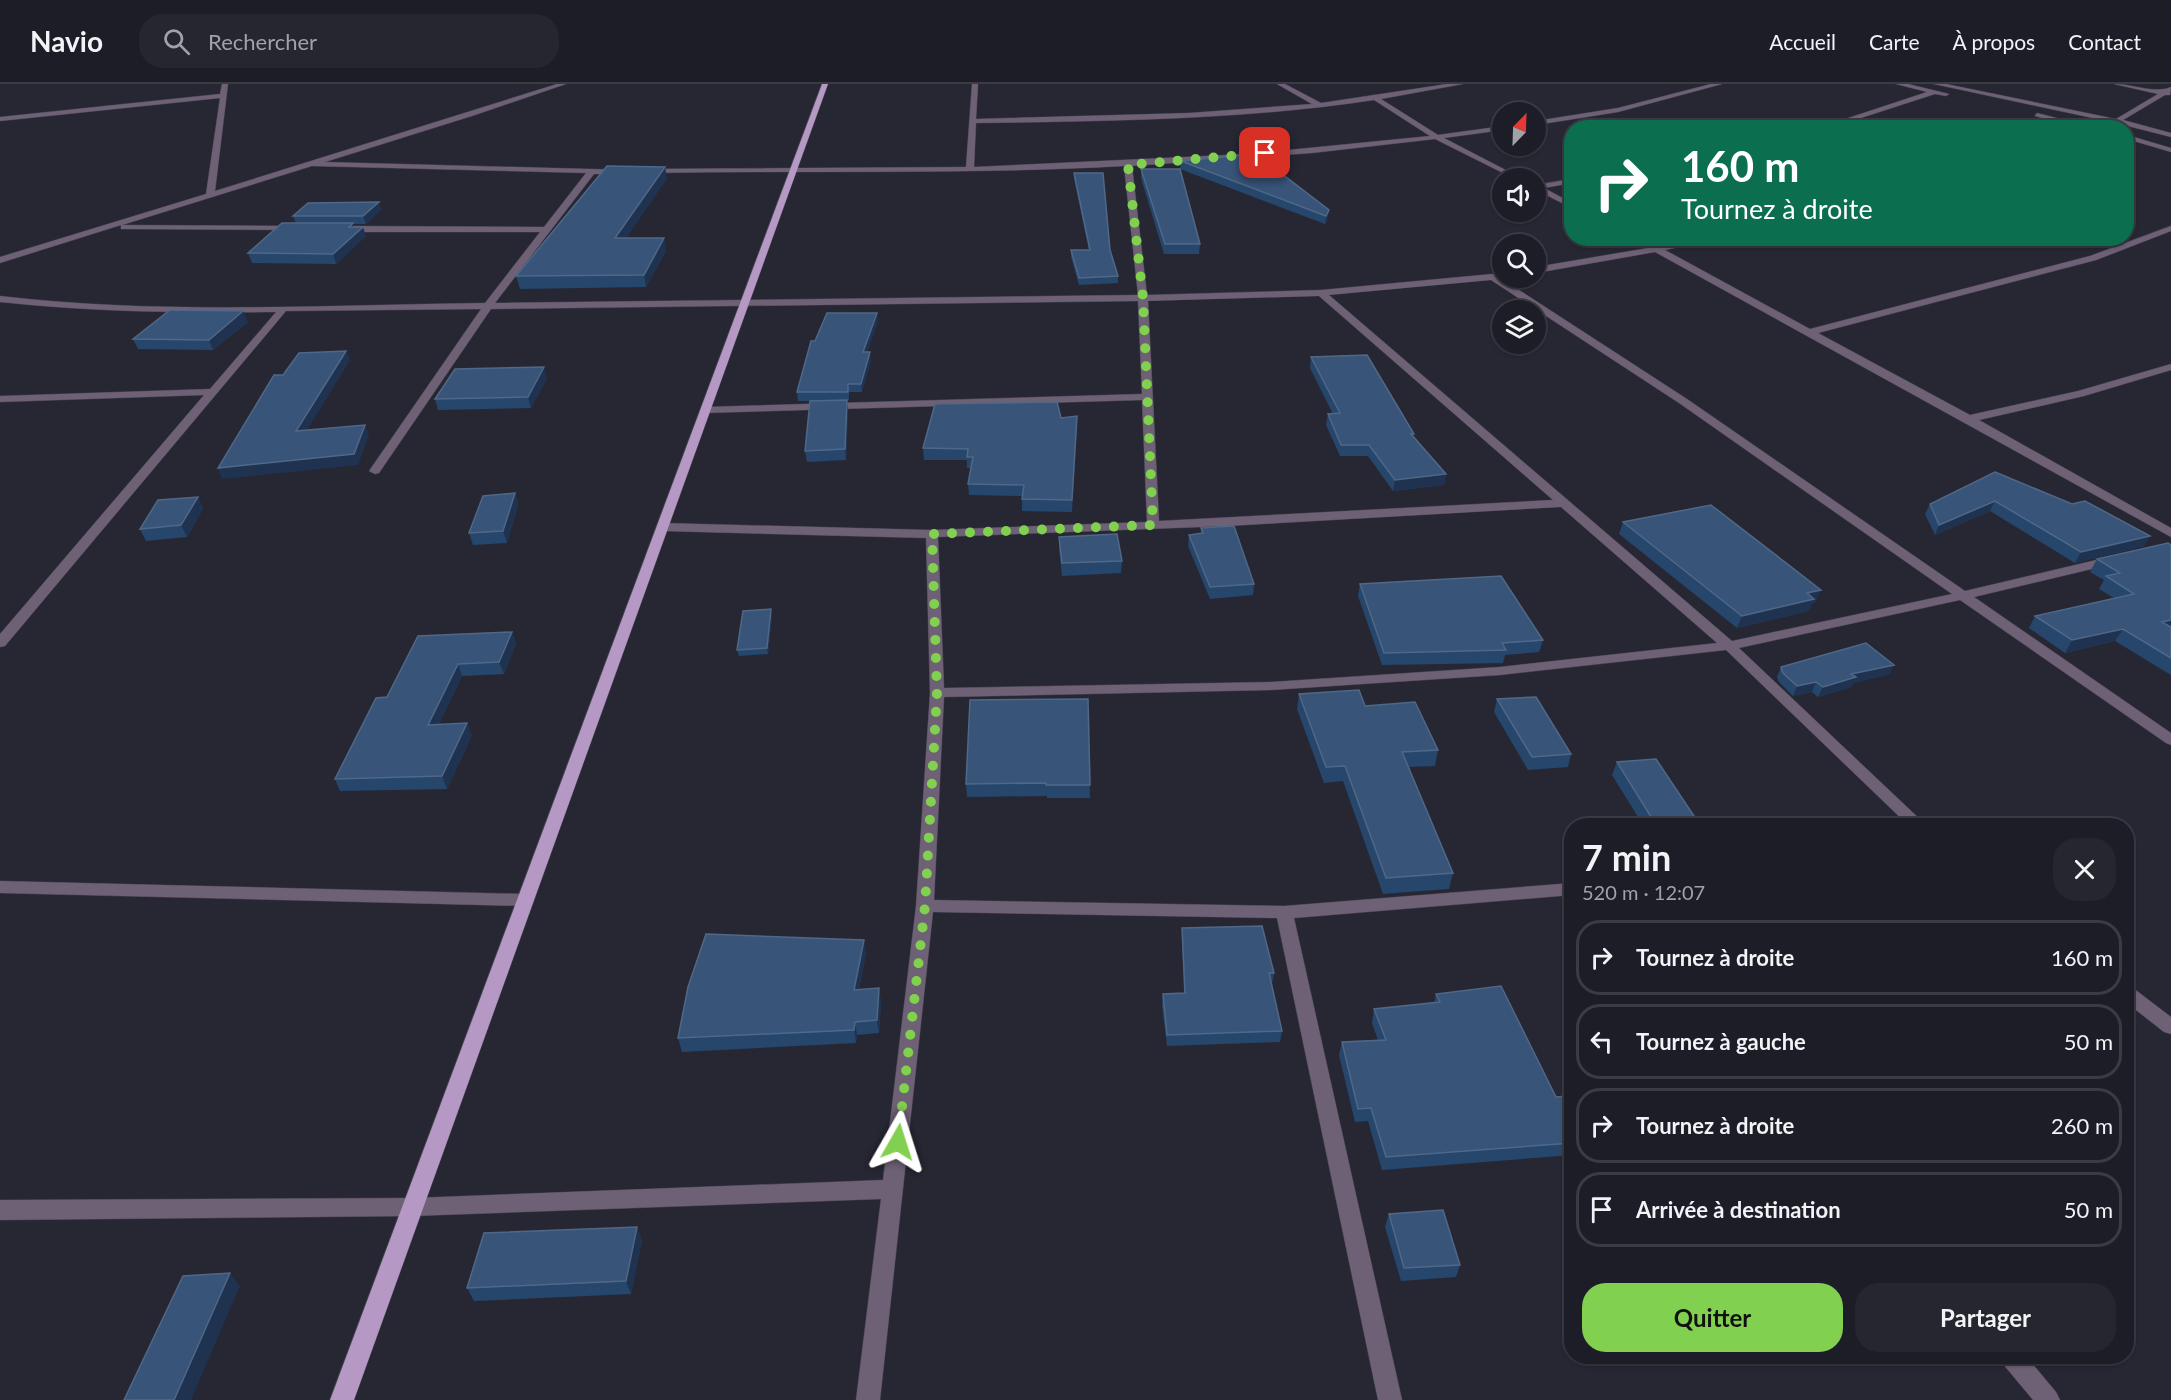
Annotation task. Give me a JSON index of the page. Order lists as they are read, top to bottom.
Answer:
{
  "north": "top right",
  "page": {
    "header": "Navio",
    "search": "Rechercher",
    "nav": [
      "Accueil",
      "Carte",
      "À propos",
      "Contact"
    ],
    "turn": ["160 m", "Tournez à droite"],
    "heading": ["7 min", "520 m · 12:07"],
    "list": [
      {
        "name": "Tournez à droite",
        "value": "160 m"
      },
      {
        "name": "Tournez à gauche",
        "value": "50 m"
      },
      {
        "name": "Tournez à droite",
        "value": "260 m"
      },
      {
        "name": "Arrivée à destination",
        "value": "50 m"
      }
    ],
    "buttons": ["Quitter", "Partager"]
  }
}
